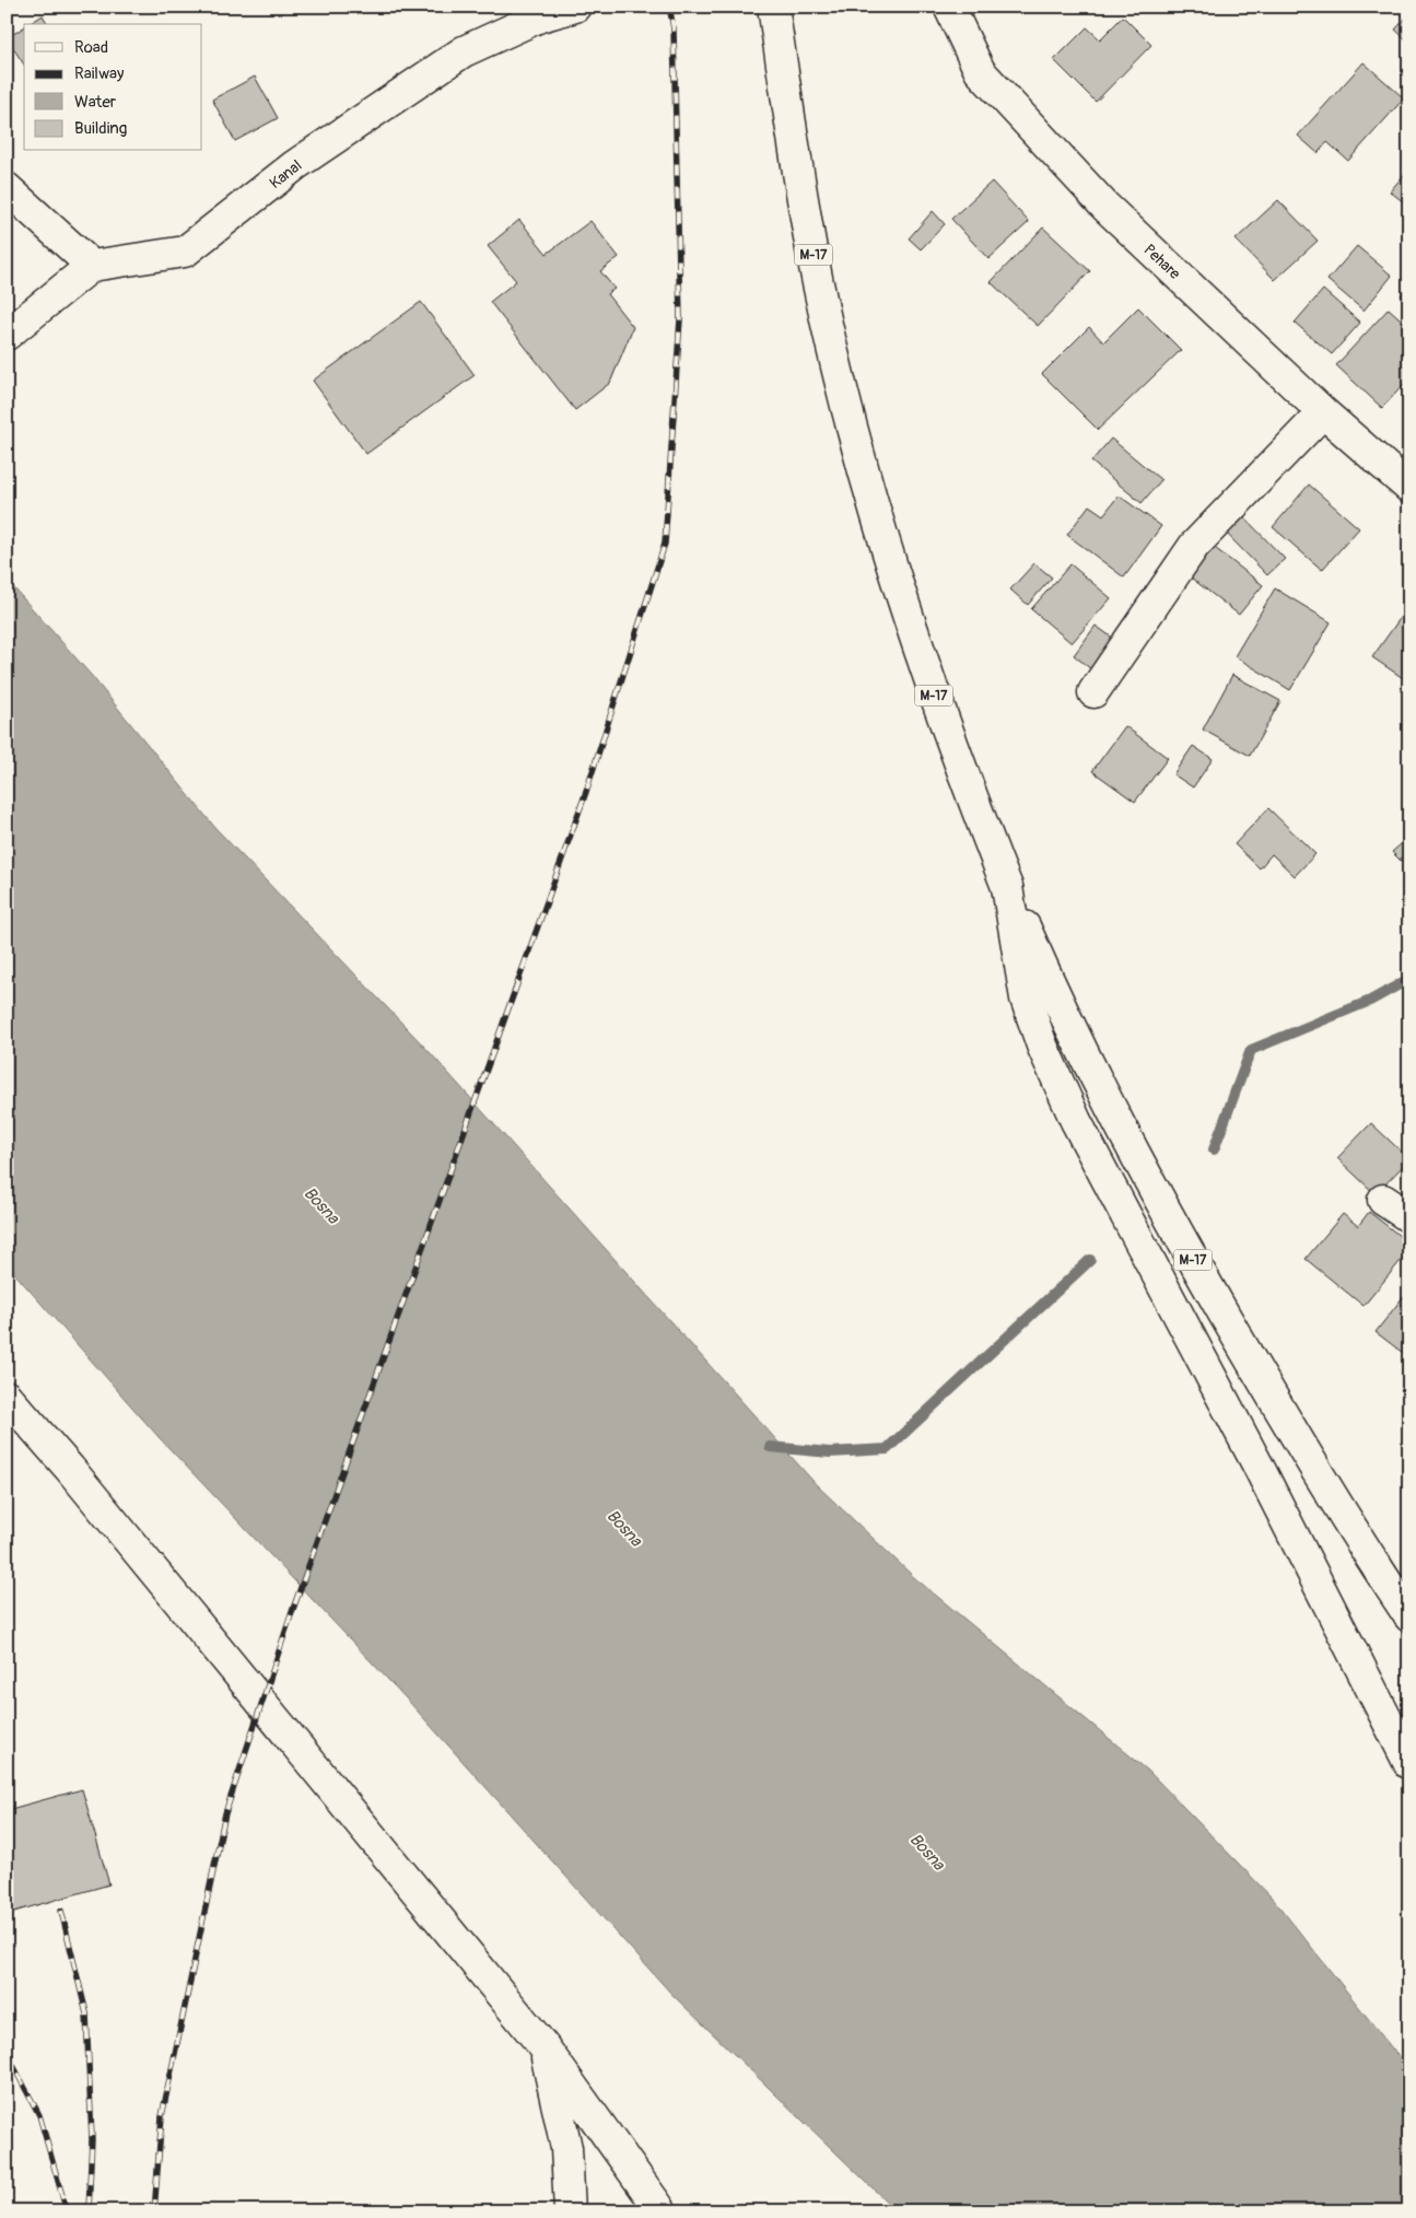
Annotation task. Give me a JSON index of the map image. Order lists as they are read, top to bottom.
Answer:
{
  "streets": {
    "main road": ["Kanal", "M-17", "Pehare"]
  },
  "water": ["Bosna"],
  "legend": [
    "Road",
    "Railway",
    "Water",
    "Building"
  ]
}
